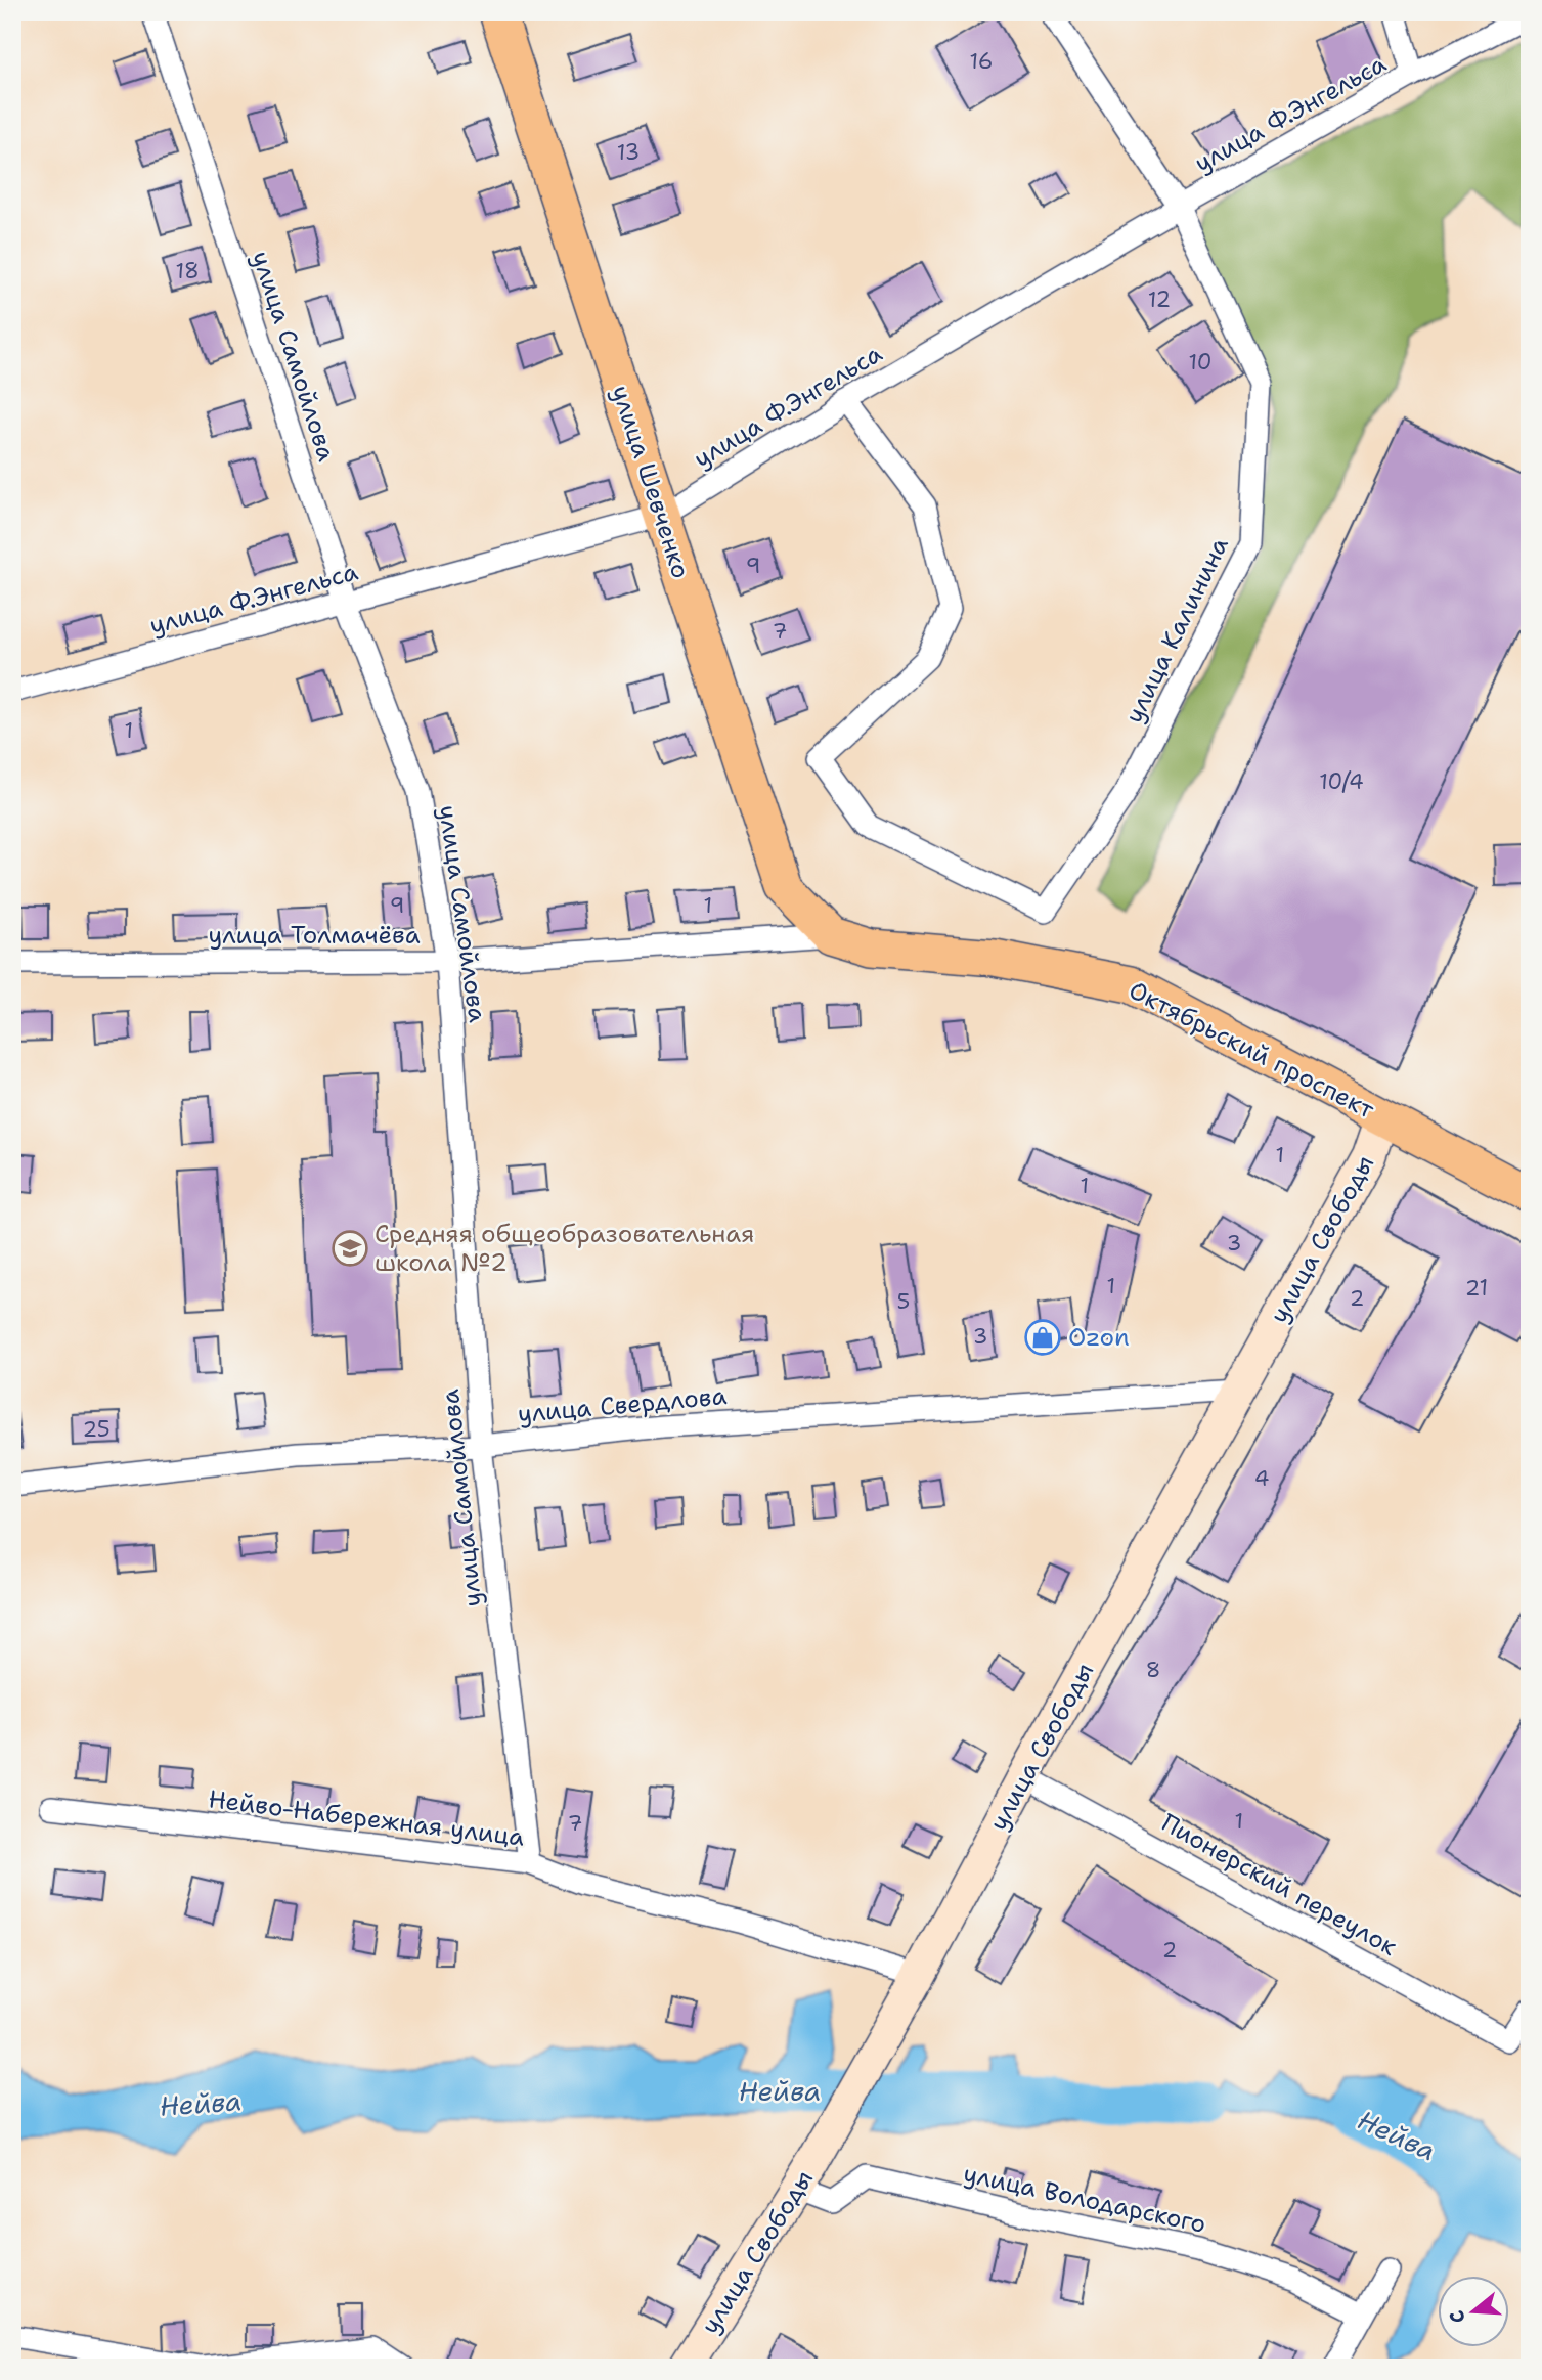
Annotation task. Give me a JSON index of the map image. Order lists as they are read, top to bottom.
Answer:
{
  "streets": {
    "main road": ["улица Шевченко", "Октябрьский проспект", "улица Свободы"],
    "street": [
      "улица Ф.Энгельса",
      "улица Самойлова",
      "улица Калинина",
      "улица Толмачёва",
      "улица Свердлова",
      "Нейво-Набережная улица",
      "Пионерский переулок",
      "улица Володарского"
    ]
  },
  "crossings": [
    ["улица Ф.Энгельса", "улица Самойлова"],
    ["улица Ф.Энгельса", "улица Шевченко"],
    ["улица Ф.Энгельса", "улица Калинина"],
    ["улица Самойлова", "улица Толмачёва"],
    ["улица Самойлова", "улица Свердлова"],
    ["улица Самойлова", "Нейво-Набережная улица"],
    ["улица Шевченко", "улица Толмачёва"],
    ["улица Шевченко", "Октябрьский проспект"],
    ["улица Толмачёва", "Октябрьский проспект"],
    ["Октябрьский проспект", "улица Свободы"],
    ["улица Свободы", "улица Свердлова"],
    ["улица Свободы", "Нейво-Набережная улица"],
    ["улица Свободы", "Пионерский переулок"],
    ["улица Свободы", "улица Володарского"]
  ],
  "water": ["Нейва"],
  "places": {
    "school or university": ["Средняя общеобразовательная школа №2"],
    "shop": ["Ozon"]
  },
  "house_numbers": [
    "16",
    "13",
    "18",
    "12",
    "10",
    "9",
    "7",
    "1",
    "10/4",
    "9",
    "1",
    "1",
    "1",
    "3",
    "1",
    "21",
    "2",
    "5",
    "3",
    "25",
    "4",
    "8",
    "1",
    "7",
    "2"
  ],
  "north": "left"
}
